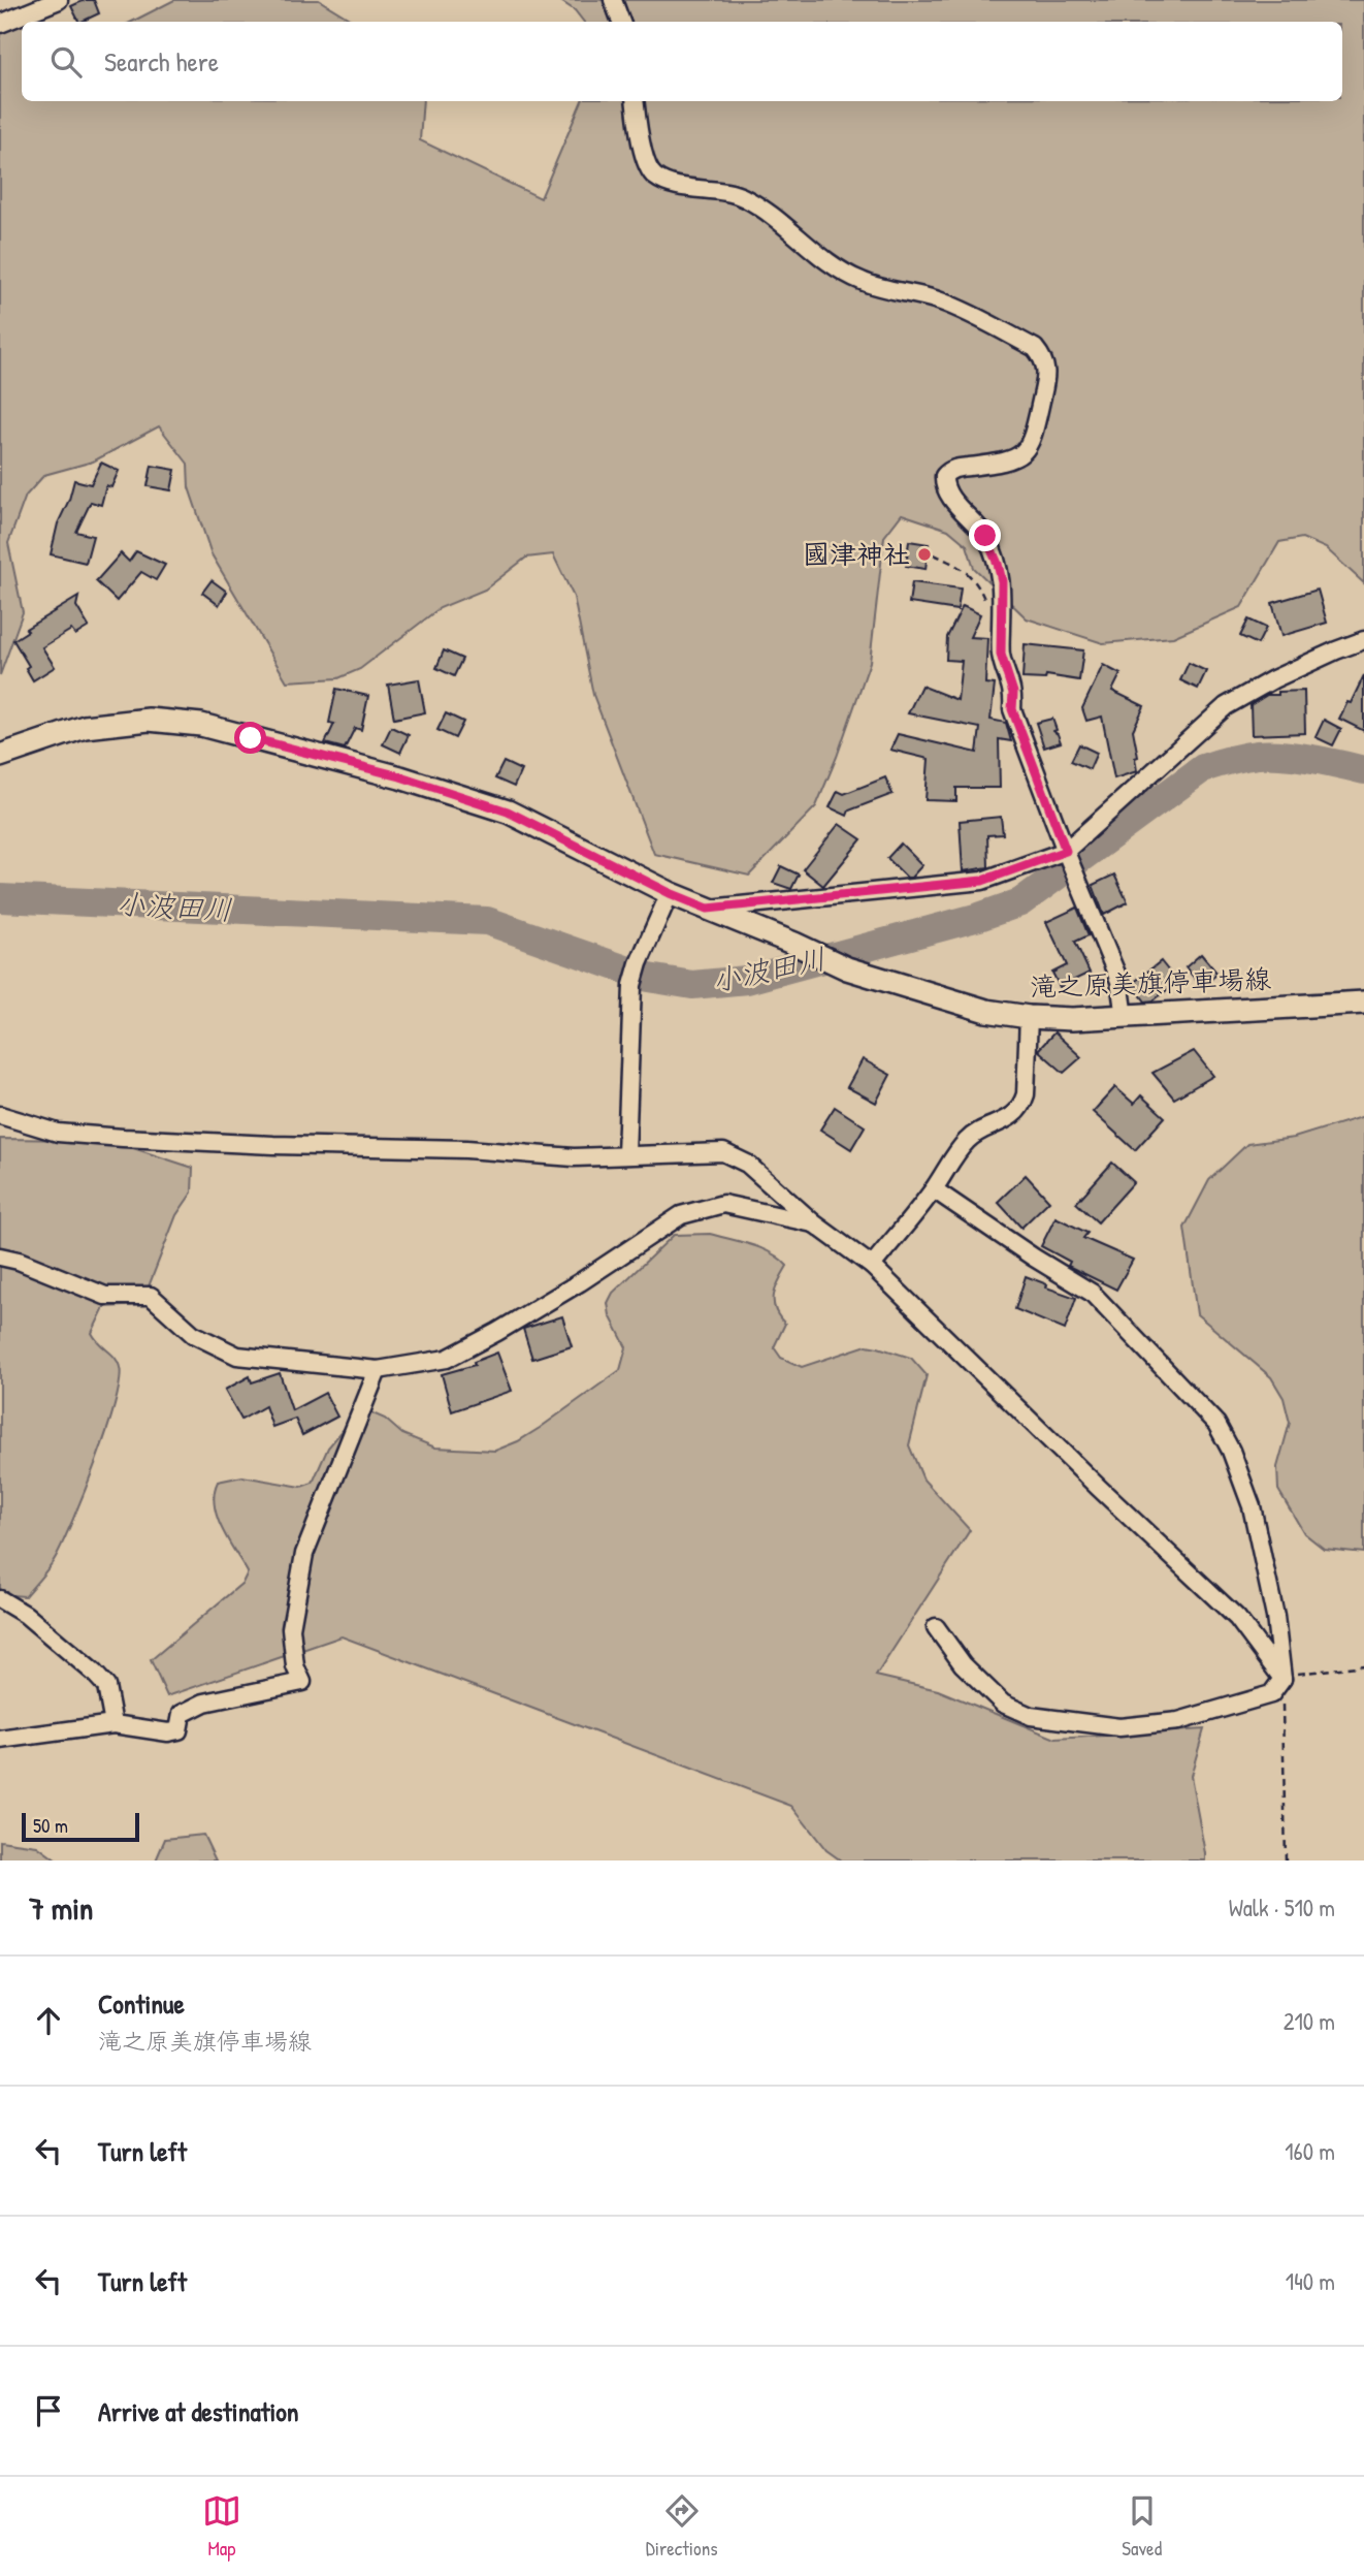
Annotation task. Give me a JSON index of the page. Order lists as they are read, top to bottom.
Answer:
{
  "streets": {
    "main road": ["滝之原美旗停車場線"]
  },
  "water": ["小波田川"],
  "places": ["國津神社"],
  "scale_bar": "50 m",
  "page": {
    "search": "Search here",
    "scale": "50 m",
    "heading": ["7 min", "Walk · 510 m"],
    "list": [
      ["Continue", "滝之原美旗停車場線", "210 m"],
      ["Turn left", "160 m"],
      ["Turn left", "140 m"],
      "Arrive at destination"
    ],
    "nav": ["Map", "Directions", "Saved"]
  }
}
